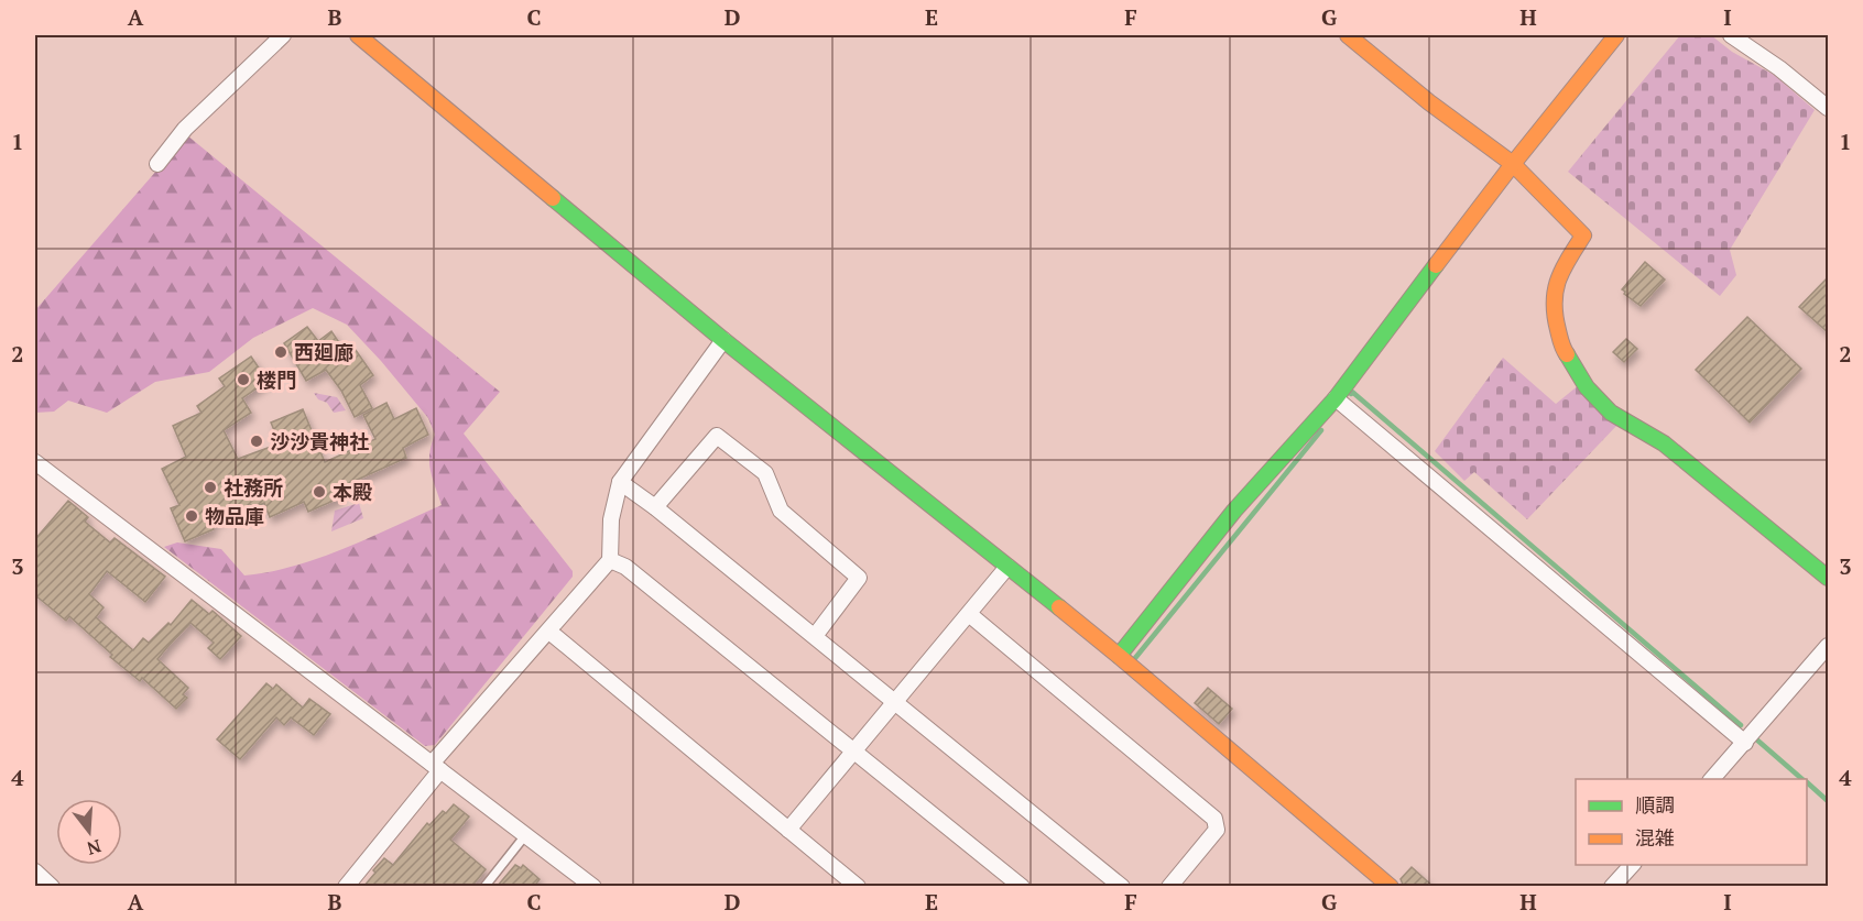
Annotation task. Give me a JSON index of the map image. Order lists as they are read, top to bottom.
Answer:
{
  "places": [
    "西廻廊",
    "楼門",
    "沙沙貴神社",
    "社務所",
    "本殿",
    "物品庫"
  ],
  "legend": ["順調", "混雑"],
  "north": "bottom",
  "grid": {
    "columns": [
      "A",
      "B",
      "C",
      "D",
      "E",
      "F",
      "G",
      "H",
      "I"
    ],
    "rows": [
      "1",
      "2",
      "3",
      "4"
    ]
  }
}
